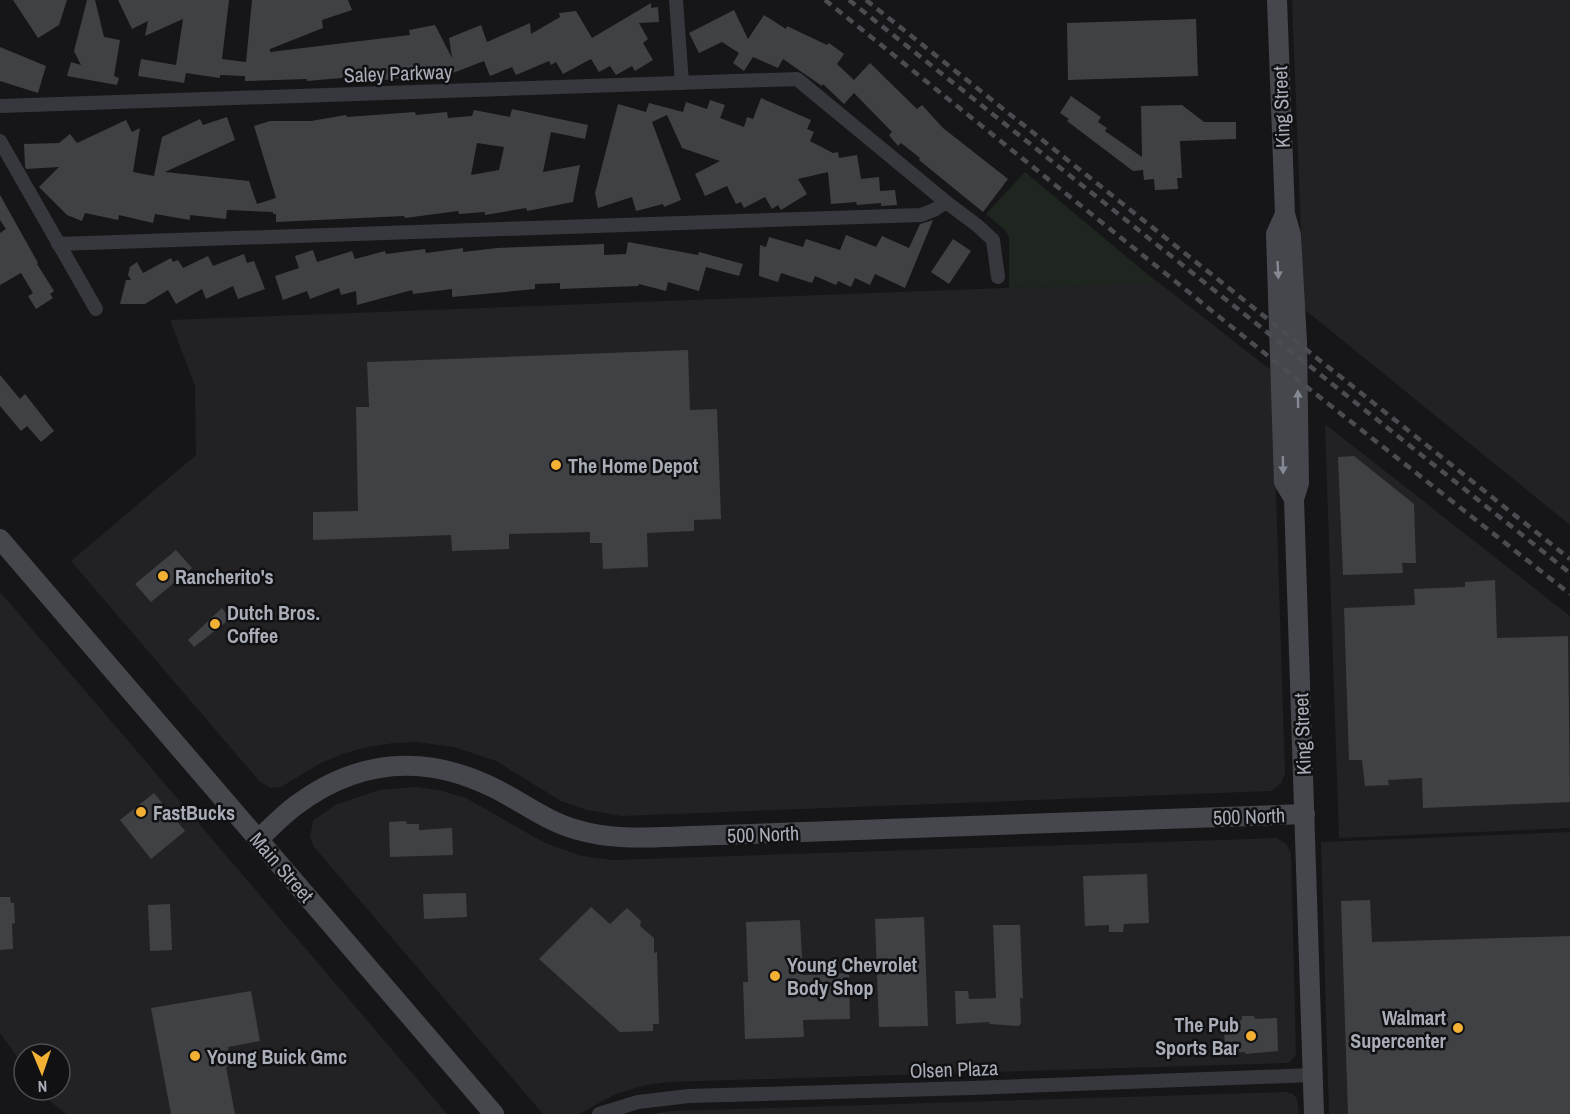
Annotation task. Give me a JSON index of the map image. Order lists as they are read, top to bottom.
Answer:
{
  "streets": {
    "street": [
      "Saley Parkway",
      "King Street",
      "500 North",
      "Main Street",
      "Olsen Plaza"
    ]
  },
  "crossings": [
    ["King Street", "500 North"],
    ["King Street", "Olsen Plaza"],
    ["500 North", "Main Street"]
  ],
  "places": [
    "The Home Depot",
    "Rancherito's",
    "Dutch Bros. Coffee",
    "FastBucks",
    "Young Chevrolet Body Shop",
    "Walmart Supercenter",
    "The Pub Sports Bar",
    "Young Buick Gmc"
  ],
  "north": "bottom"
}
